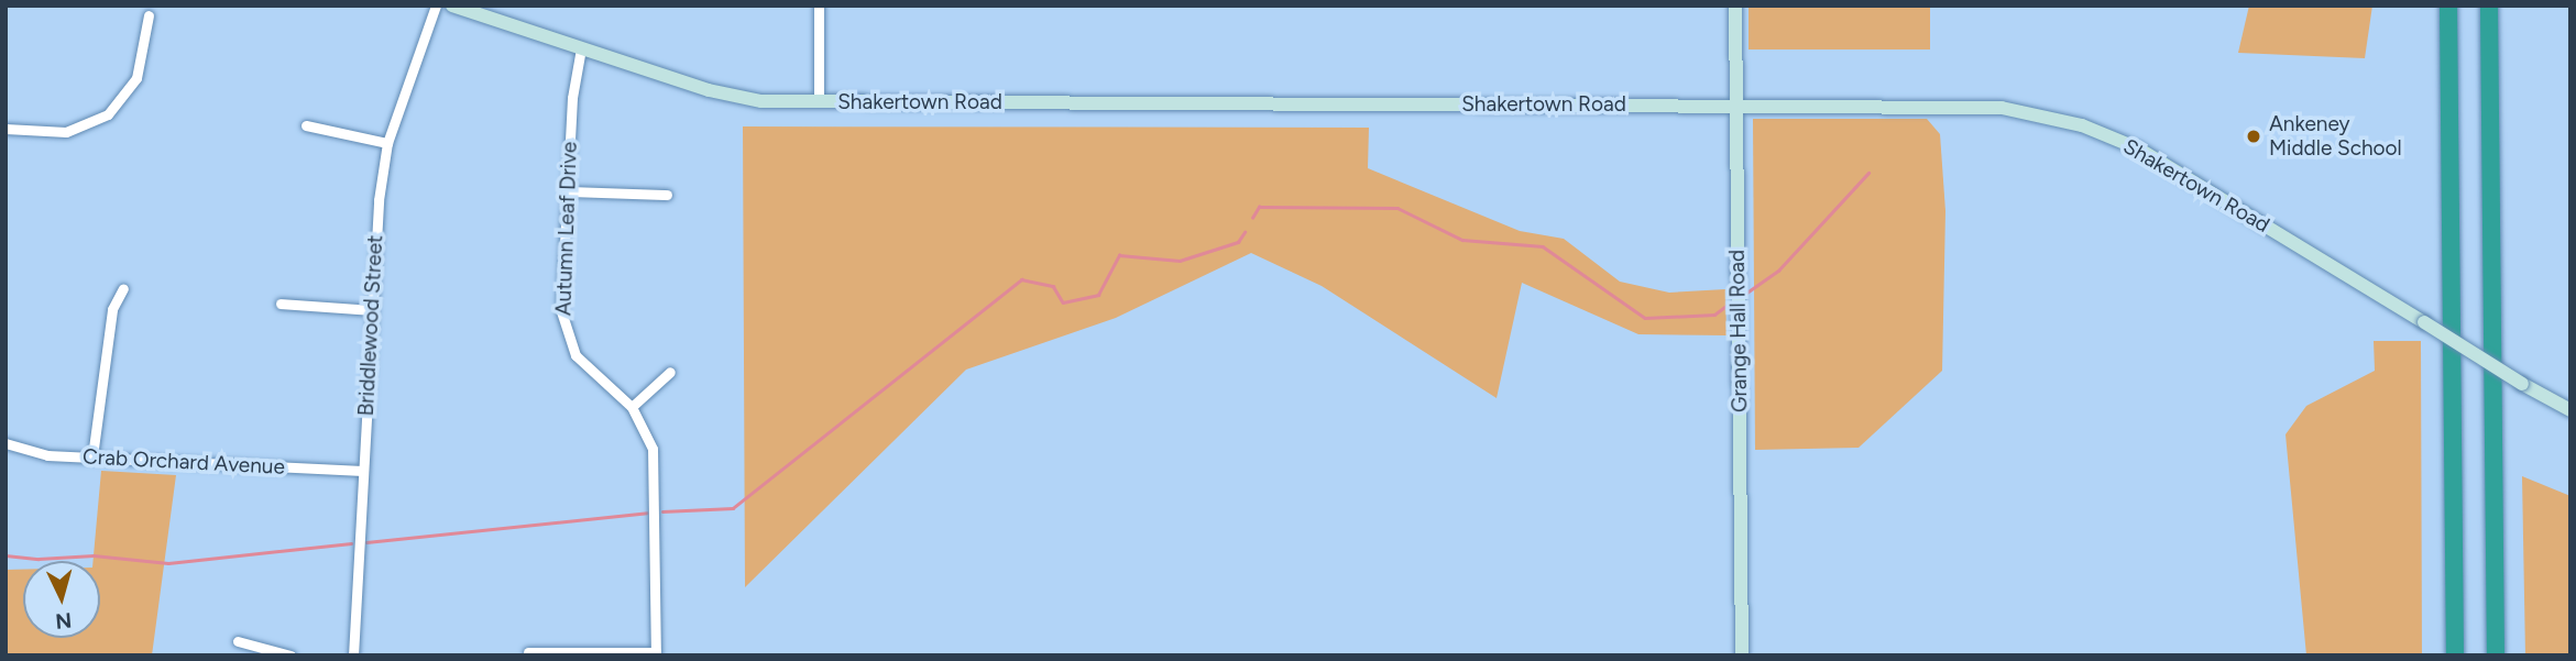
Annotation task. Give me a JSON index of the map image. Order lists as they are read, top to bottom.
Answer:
{
  "streets": {
    "street": [
      "Shakertown Road",
      "Autumn Leaf Drive",
      "Briddlewood Street",
      "Grange Hall Road",
      "Crab Orchard Avenue"
    ]
  },
  "crossings": [
    ["Shakertown Road", "Autumn Leaf Drive"],
    ["Shakertown Road", "Grange Hall Road"],
    ["Briddlewood Street", "Crab Orchard Avenue"]
  ],
  "places": ["Ankeney Middle School"],
  "north": "bottom"
}
